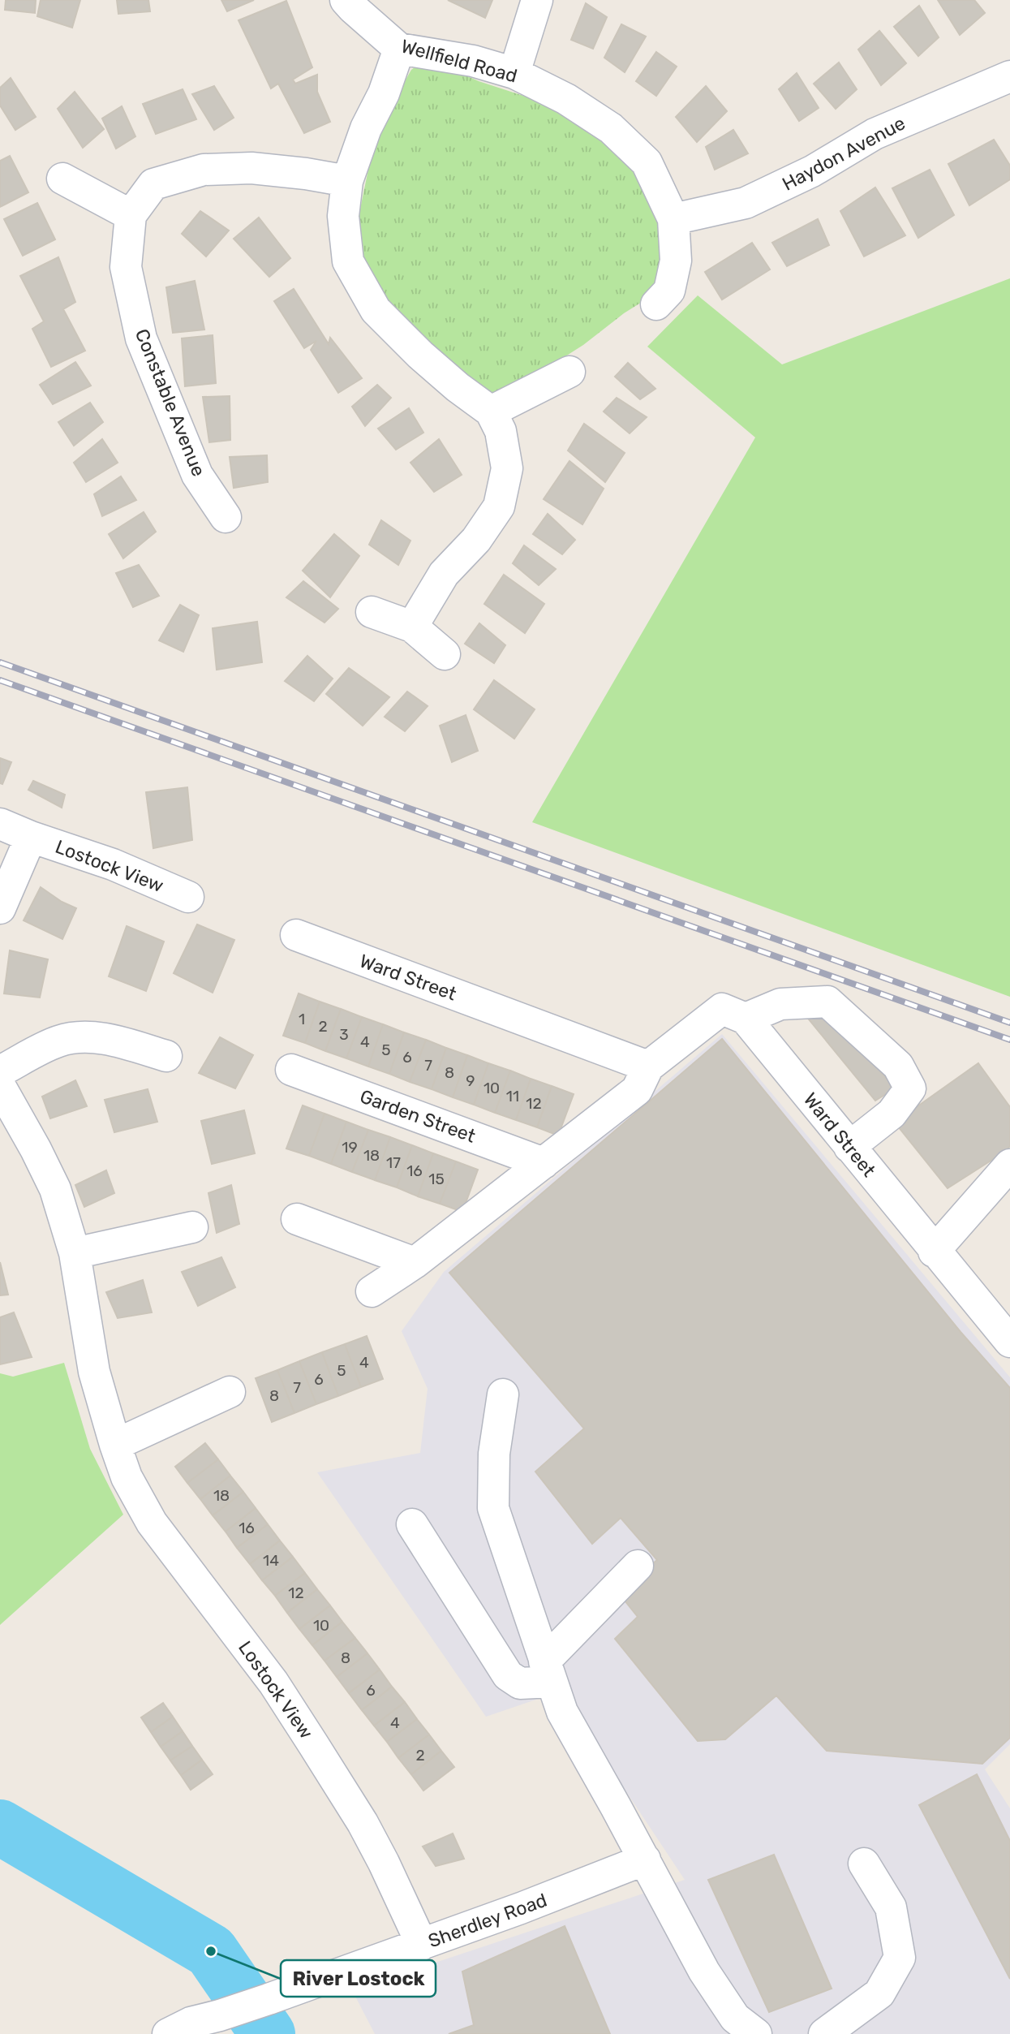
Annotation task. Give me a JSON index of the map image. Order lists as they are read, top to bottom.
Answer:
{
  "streets": {
    "street": [
      "Wellfield Road",
      "Haydon Avenue",
      "Constable Avenue",
      "Lostock View",
      "Ward Street",
      "Garden Street",
      "Sherdley Road"
    ]
  },
  "crossings": [
    ["Wellfield Road", "Haydon Avenue"],
    ["Lostock View", "Sherdley Road"]
  ],
  "places": ["River Lostock"],
  "house_numbers": [
    "1",
    "2",
    "3",
    "4",
    "5",
    "6",
    "7",
    "8",
    "9",
    "10",
    "11",
    "12",
    "19",
    "18",
    "17",
    "16",
    "15",
    "4",
    "5",
    "6",
    "7",
    "8",
    "18",
    "16",
    "14",
    "12",
    "10",
    "8",
    "6",
    "4",
    "2"
  ]
}
